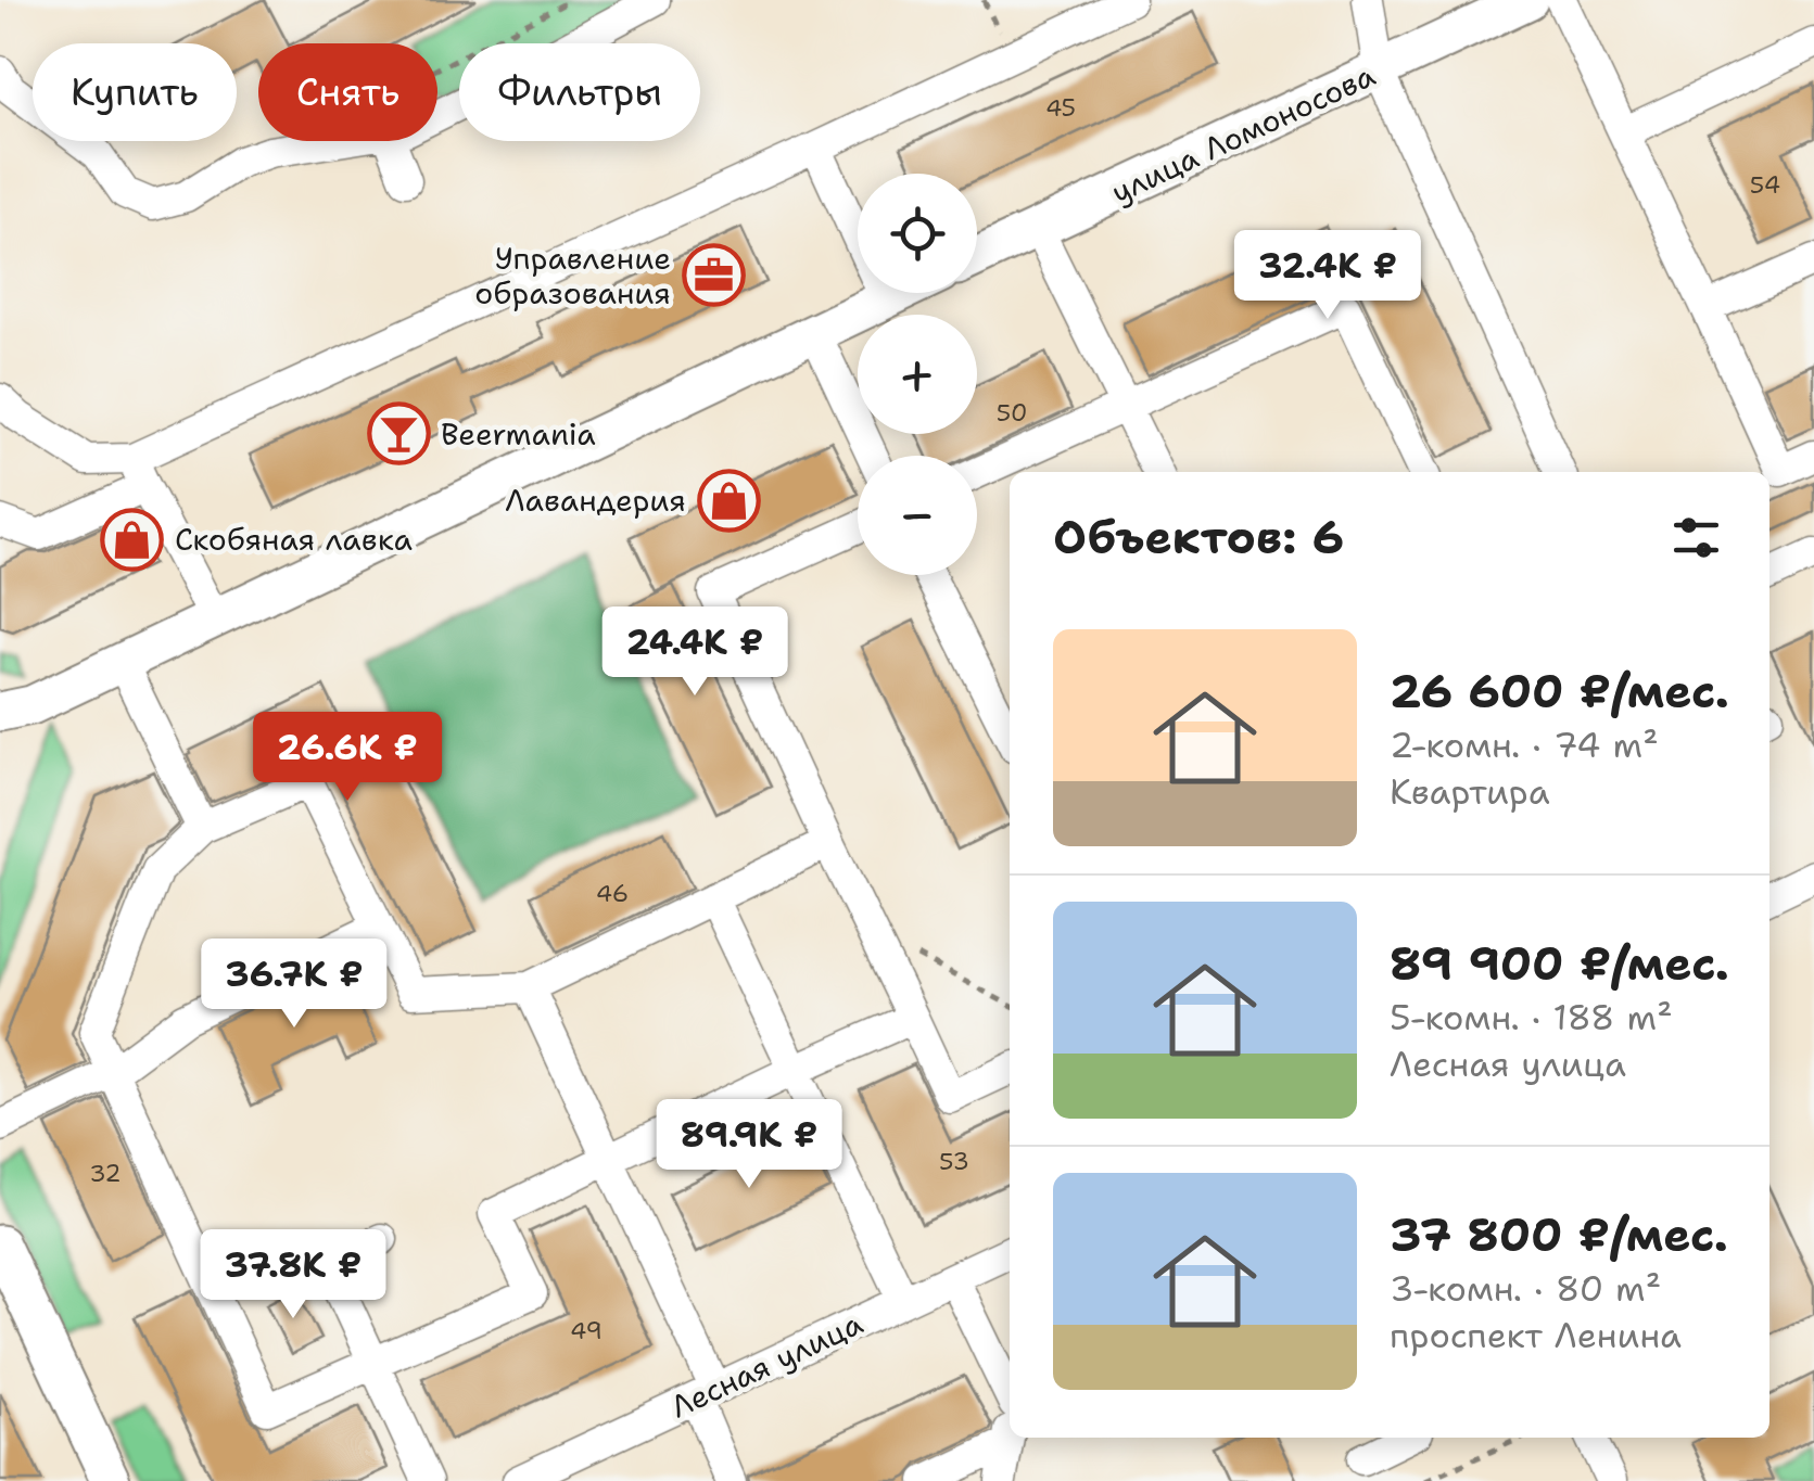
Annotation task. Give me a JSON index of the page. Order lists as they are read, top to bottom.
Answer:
{
  "streets": {
    "main road": ["улица Ломоносова"],
    "street": ["Лесная улица"]
  },
  "places": {
    "office": ["Управление образования"],
    "bar": ["Beermania"],
    "shop": ["Лавандерия", "Скобяная лавка"]
  },
  "house_numbers": [
    "45",
    "54",
    "50",
    "46",
    "53",
    "32",
    "49"
  ],
  "page": {
    "chip": ["Купить", "Снять", "Фильтры"],
    "map_buttons": ["+", "−"],
    "price": [
      "32.4K ₽",
      "24.4K ₽",
      "26.6K ₽",
      "36.7K ₽",
      "89.9K ₽",
      "37.8K ₽"
    ],
    "heading": "Объектов: 6",
    "list": [
      {
        "name": "26 600 ₽/мес.",
        "note": "2-комн. · 74 m² · Квартира"
      },
      {
        "name": "89 900 ₽/мес.",
        "note": "5-комн. · 188 m² · Лесная улица"
      },
      {
        "name": "37 800 ₽/мес.",
        "note": "3-комн. · 80 m² · проспект Ленина"
      }
    ]
  }
}
